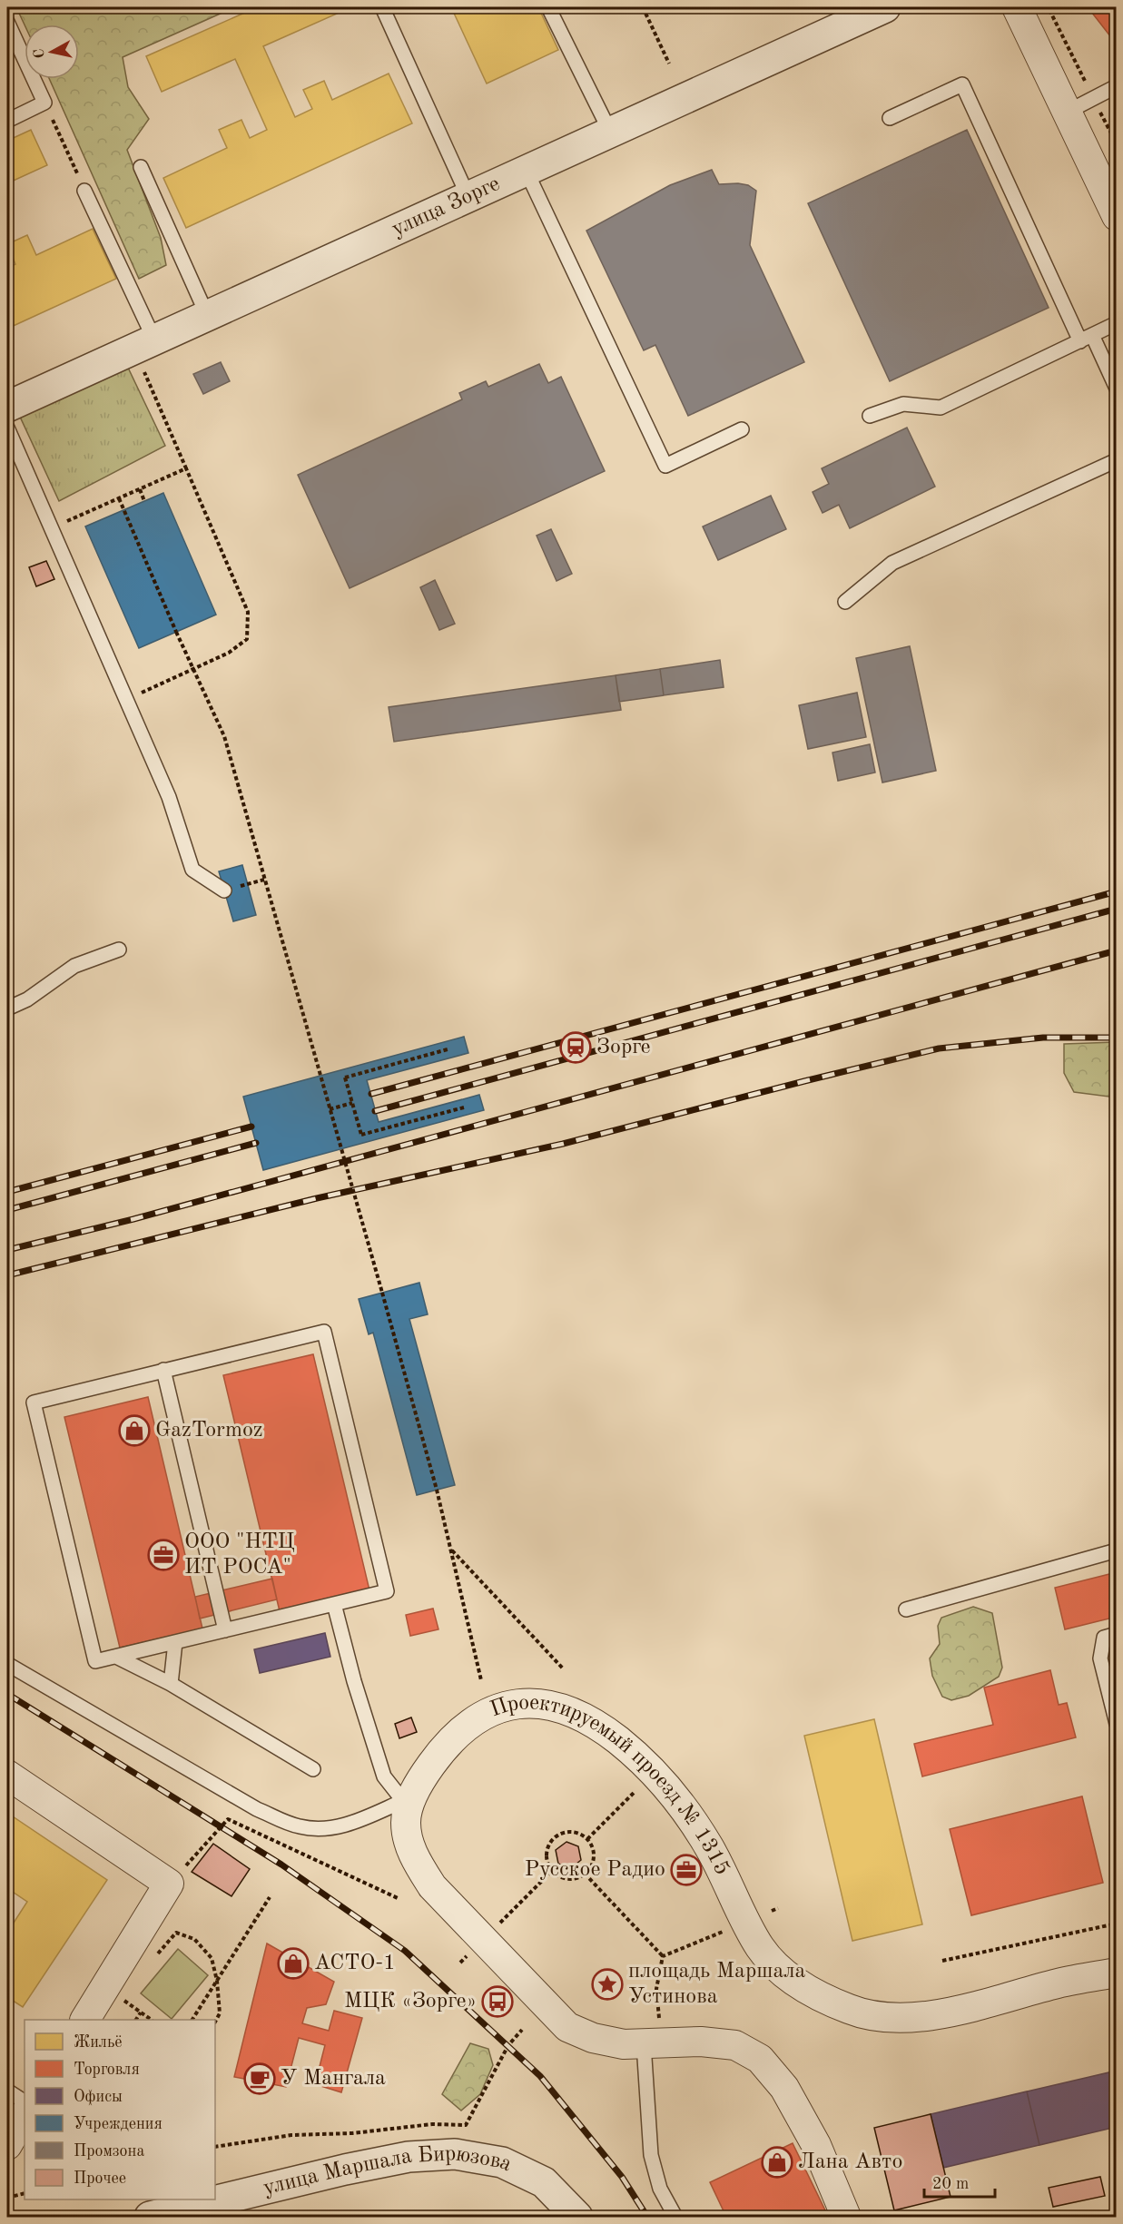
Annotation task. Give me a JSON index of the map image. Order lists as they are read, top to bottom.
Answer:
{
  "streets": {
    "street": ["улица Зорге", "Проектируемый проезд № 1315", "улица Маршала Бирюзова"]
  },
  "places": {
    "station": ["Зорге"],
    "shop": ["GazTormoz", "АСТО-1", "Лана Авто"],
    "office": ["ООО \"НТЦ ИТ РОСА\"", "Русское Радио"],
    "place": ["площадь Маршала Устинова"],
    "bus stop": ["МЦК «Зорге»"],
    "cafe": ["У Мангала"]
  },
  "legend": [
    "Жильё",
    "Торговля",
    "Офисы",
    "Учреждения",
    "Промзона",
    "Прочее"
  ],
  "scale_bar": "20 m",
  "north": "left"
}
